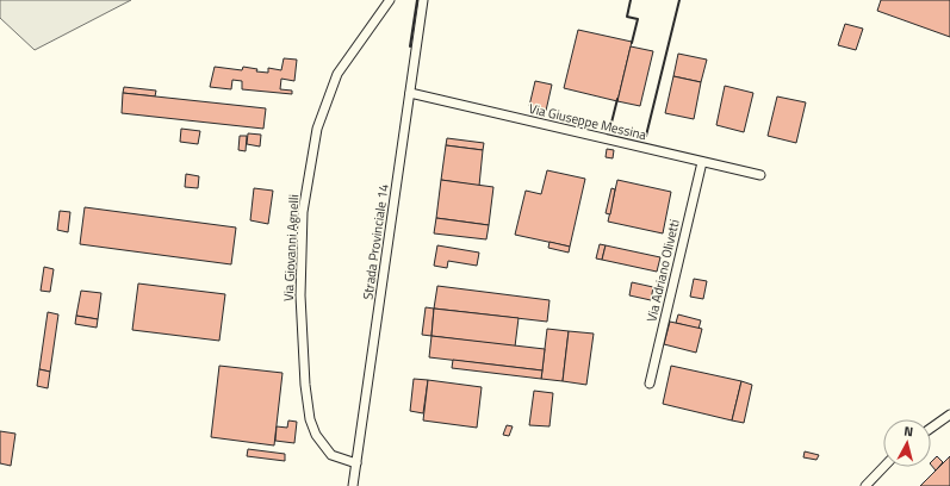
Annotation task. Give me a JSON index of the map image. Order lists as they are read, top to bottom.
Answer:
{
  "streets": {
    "street": [
      "Via Giuseppe Messina",
      "Strada Provinciale 14",
      "Via Giovanni Agnelli",
      "Via Adriano Olivetti"
    ]
  },
  "crossings": [
    ["Via Giuseppe Messina", "Strada Provinciale 14"],
    ["Via Giuseppe Messina", "Via Adriano Olivetti"],
    ["Strada Provinciale 14", "Via Giovanni Agnelli"]
  ],
  "north": "top"
}
